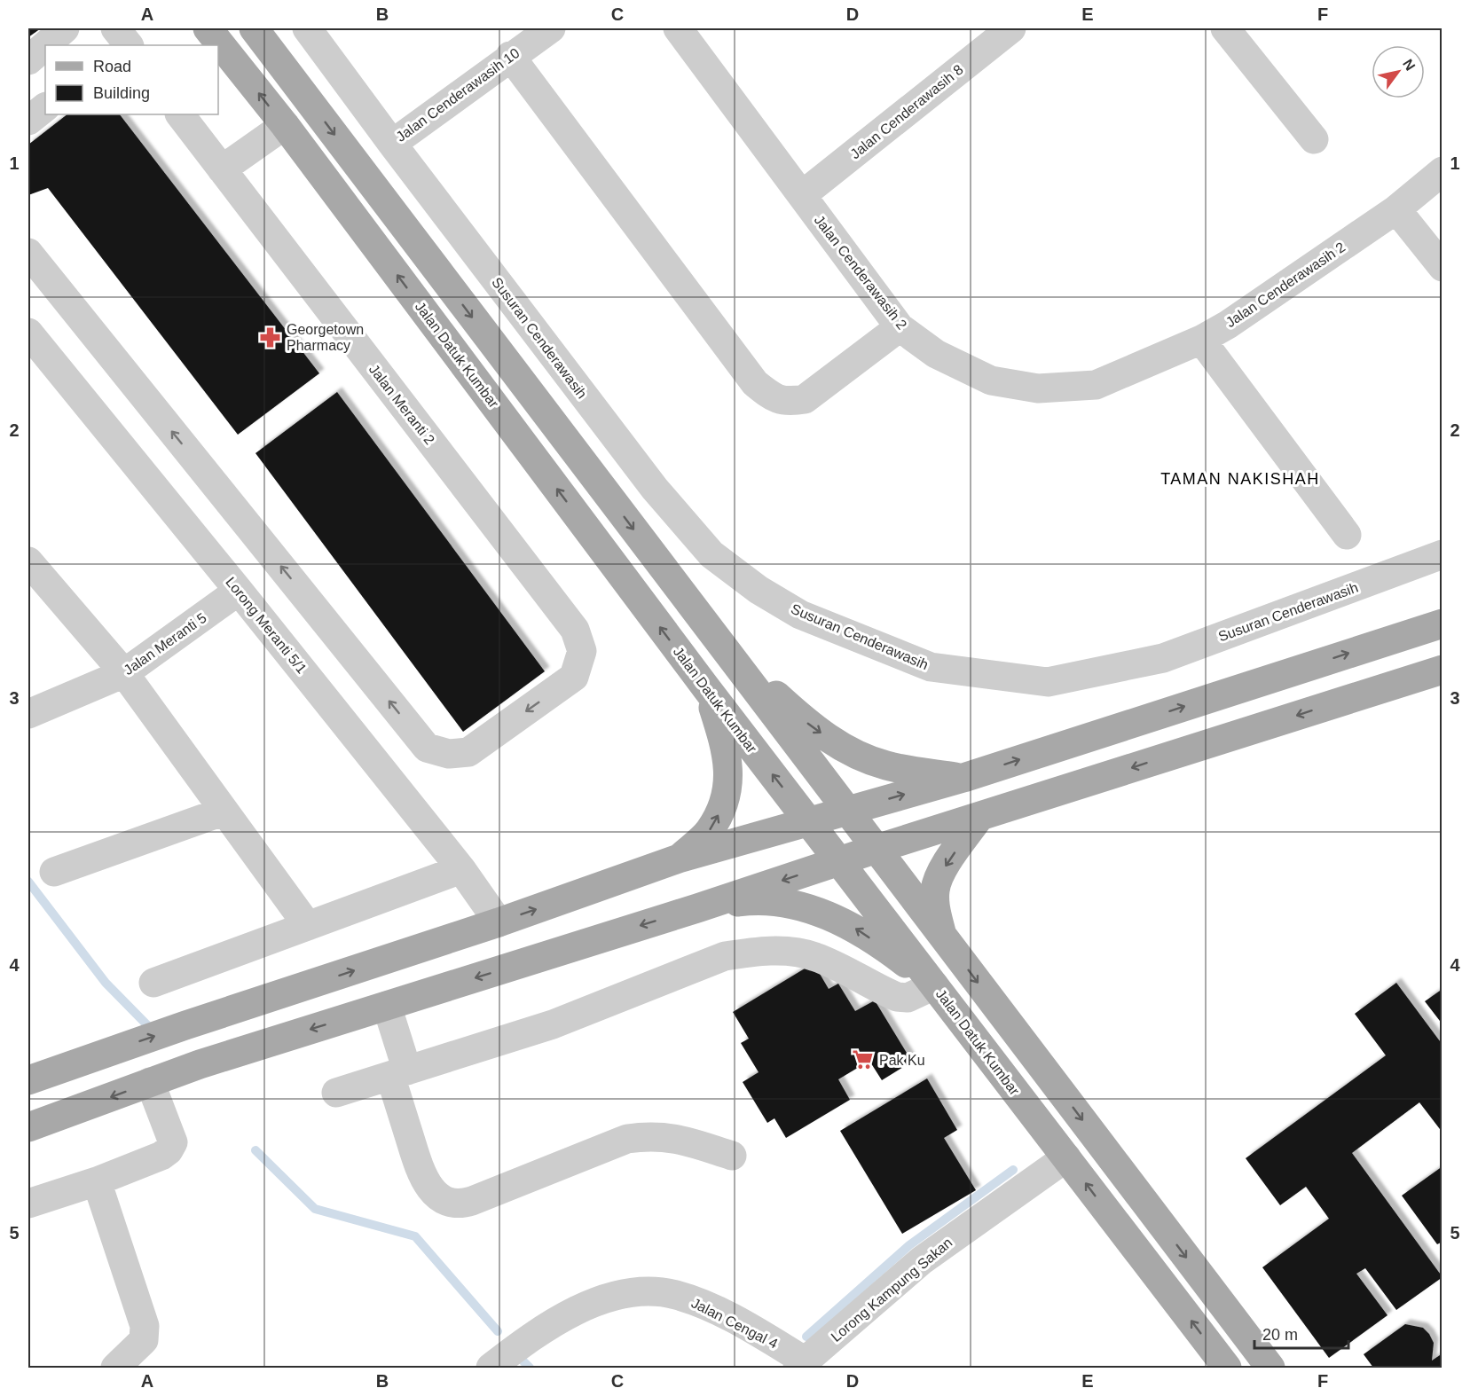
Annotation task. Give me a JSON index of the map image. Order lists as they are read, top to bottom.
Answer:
{
  "streets": {
    "main road": ["Jalan Datuk Kumbar"],
    "street": [
      "Jalan Cenderawasih 10",
      "Jalan Cenderawasih 8",
      "Jalan Cenderawasih 2",
      "Susuran Cenderawasih",
      "Jalan Meranti 2",
      "Lorong Meranti 5/1",
      "Jalan Meranti 5",
      "Lorong Kampung Sakan",
      "Jalan Cengal 4"
    ]
  },
  "crossings": [
    ["Jalan Cenderawasih 10", "Susuran Cenderawasih"],
    ["Jalan Cenderawasih 8", "Jalan Cenderawasih 2"],
    ["Jalan Datuk Kumbar", "Lorong Kampung Sakan"],
    ["Lorong Meranti 5/1", "Jalan Meranti 5"],
    ["Lorong Kampung Sakan", "Jalan Cengal 4"]
  ],
  "districts": ["TAMAN NAKISHAH"],
  "places": {
    "pharmacy": ["Georgetown Pharmacy"],
    "supermarket": ["Pak Ku"]
  },
  "legend": ["Road", "Building"],
  "scale_bar": "20 m",
  "north": "top right",
  "grid": {
    "columns": [
      "A",
      "B",
      "C",
      "D",
      "E",
      "F"
    ],
    "rows": [
      "1",
      "2",
      "3",
      "4",
      "5"
    ]
  }
}
